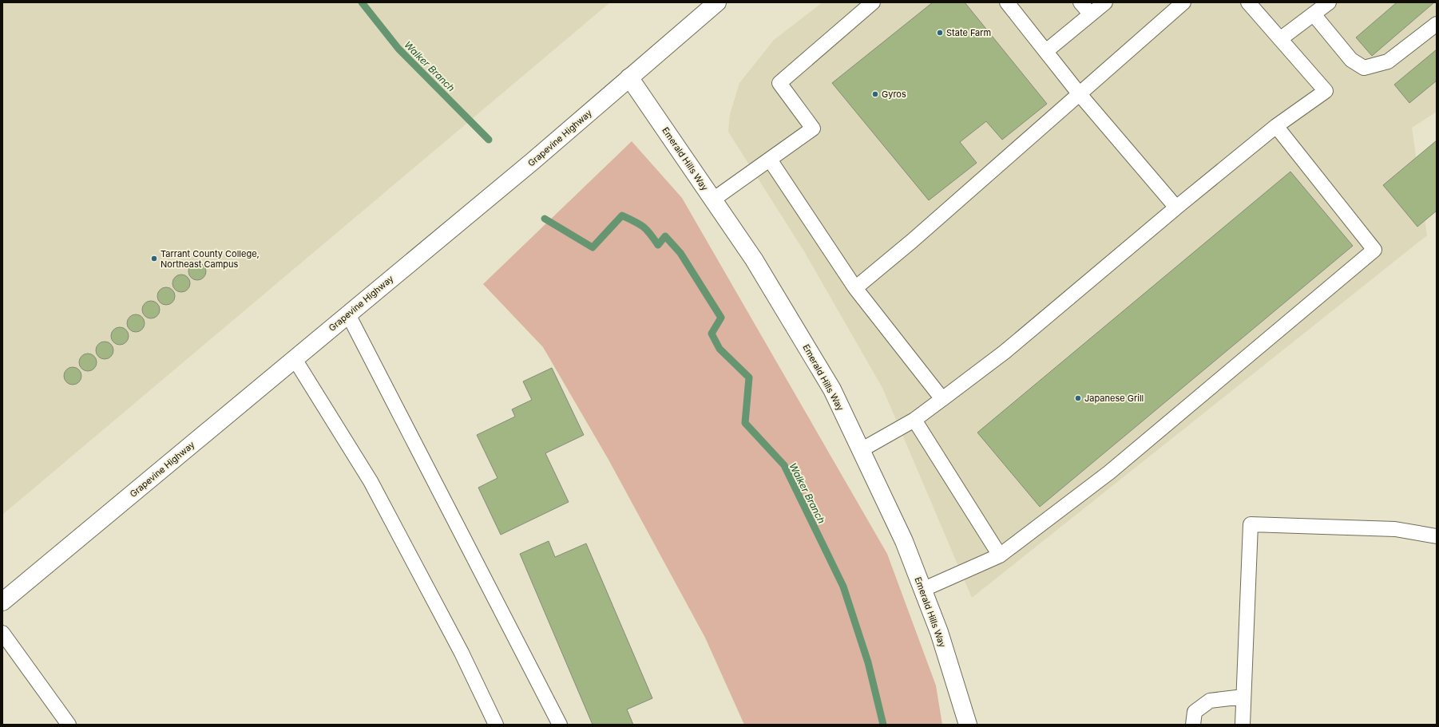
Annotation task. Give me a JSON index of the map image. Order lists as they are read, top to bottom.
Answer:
{
  "streets": {
    "main road": ["Grapevine Highway", "Emerald Hills Way"]
  },
  "crossings": [
    ["Grapevine Highway", "Emerald Hills Way"]
  ],
  "water": ["Walker Branch"],
  "places": [
    "State Farm",
    "Gyros",
    "Tarrant County College, Northeast Campus",
    "Japanese Grill"
  ]
}
